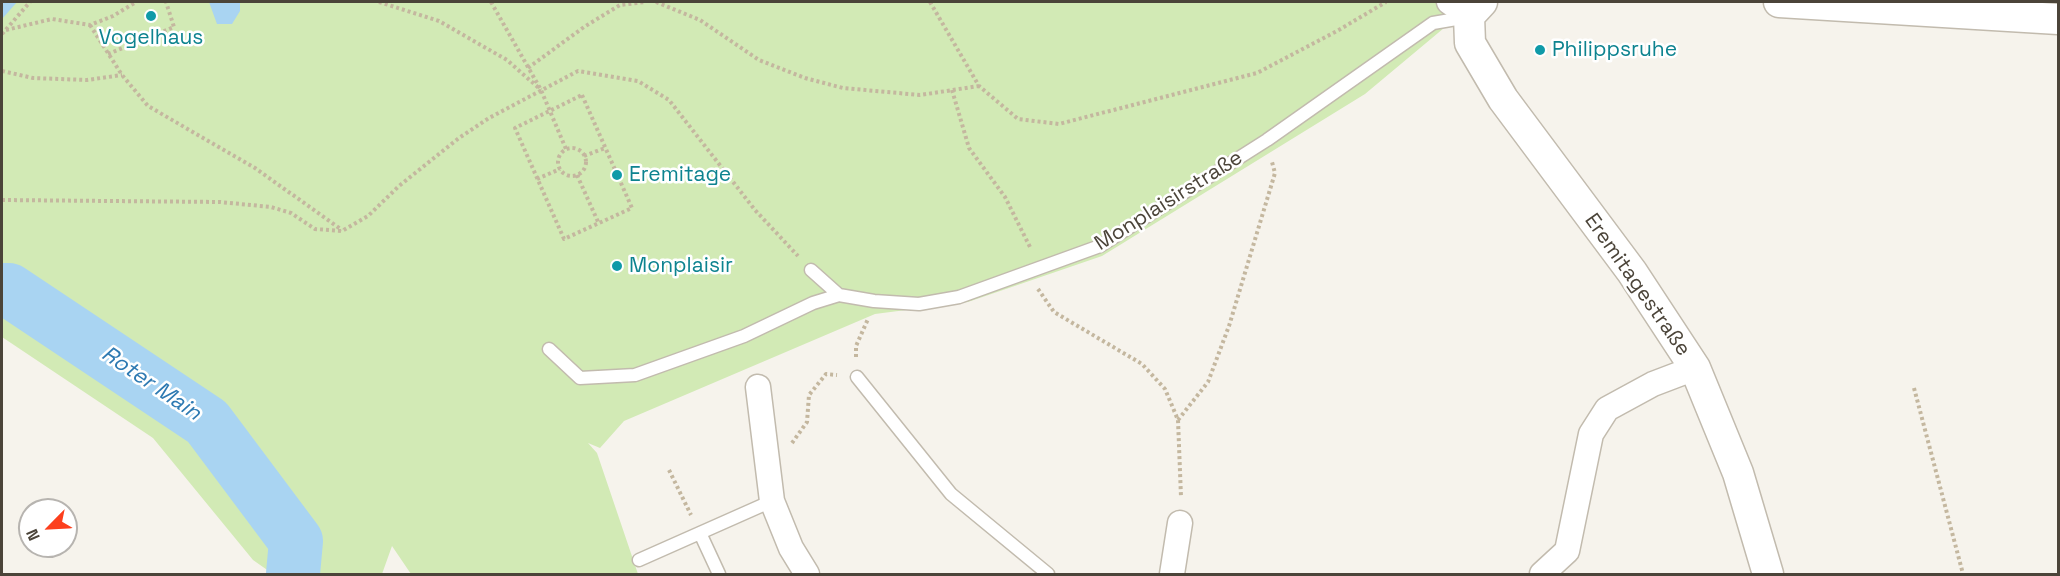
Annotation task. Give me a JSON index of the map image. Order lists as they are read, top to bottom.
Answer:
{
  "streets": {
    "street": ["Eremitagestraße"],
    "lane": ["Monplaisirstraße"]
  },
  "crossings": [
    ["Monplaisirstraße", "Eremitagestraße"]
  ],
  "water": ["Roter Main"],
  "places": [
    "Vogelhaus",
    "Philippsruhe",
    "Eremitage",
    "Monplaisir"
  ],
  "north": "bottom left"
}
